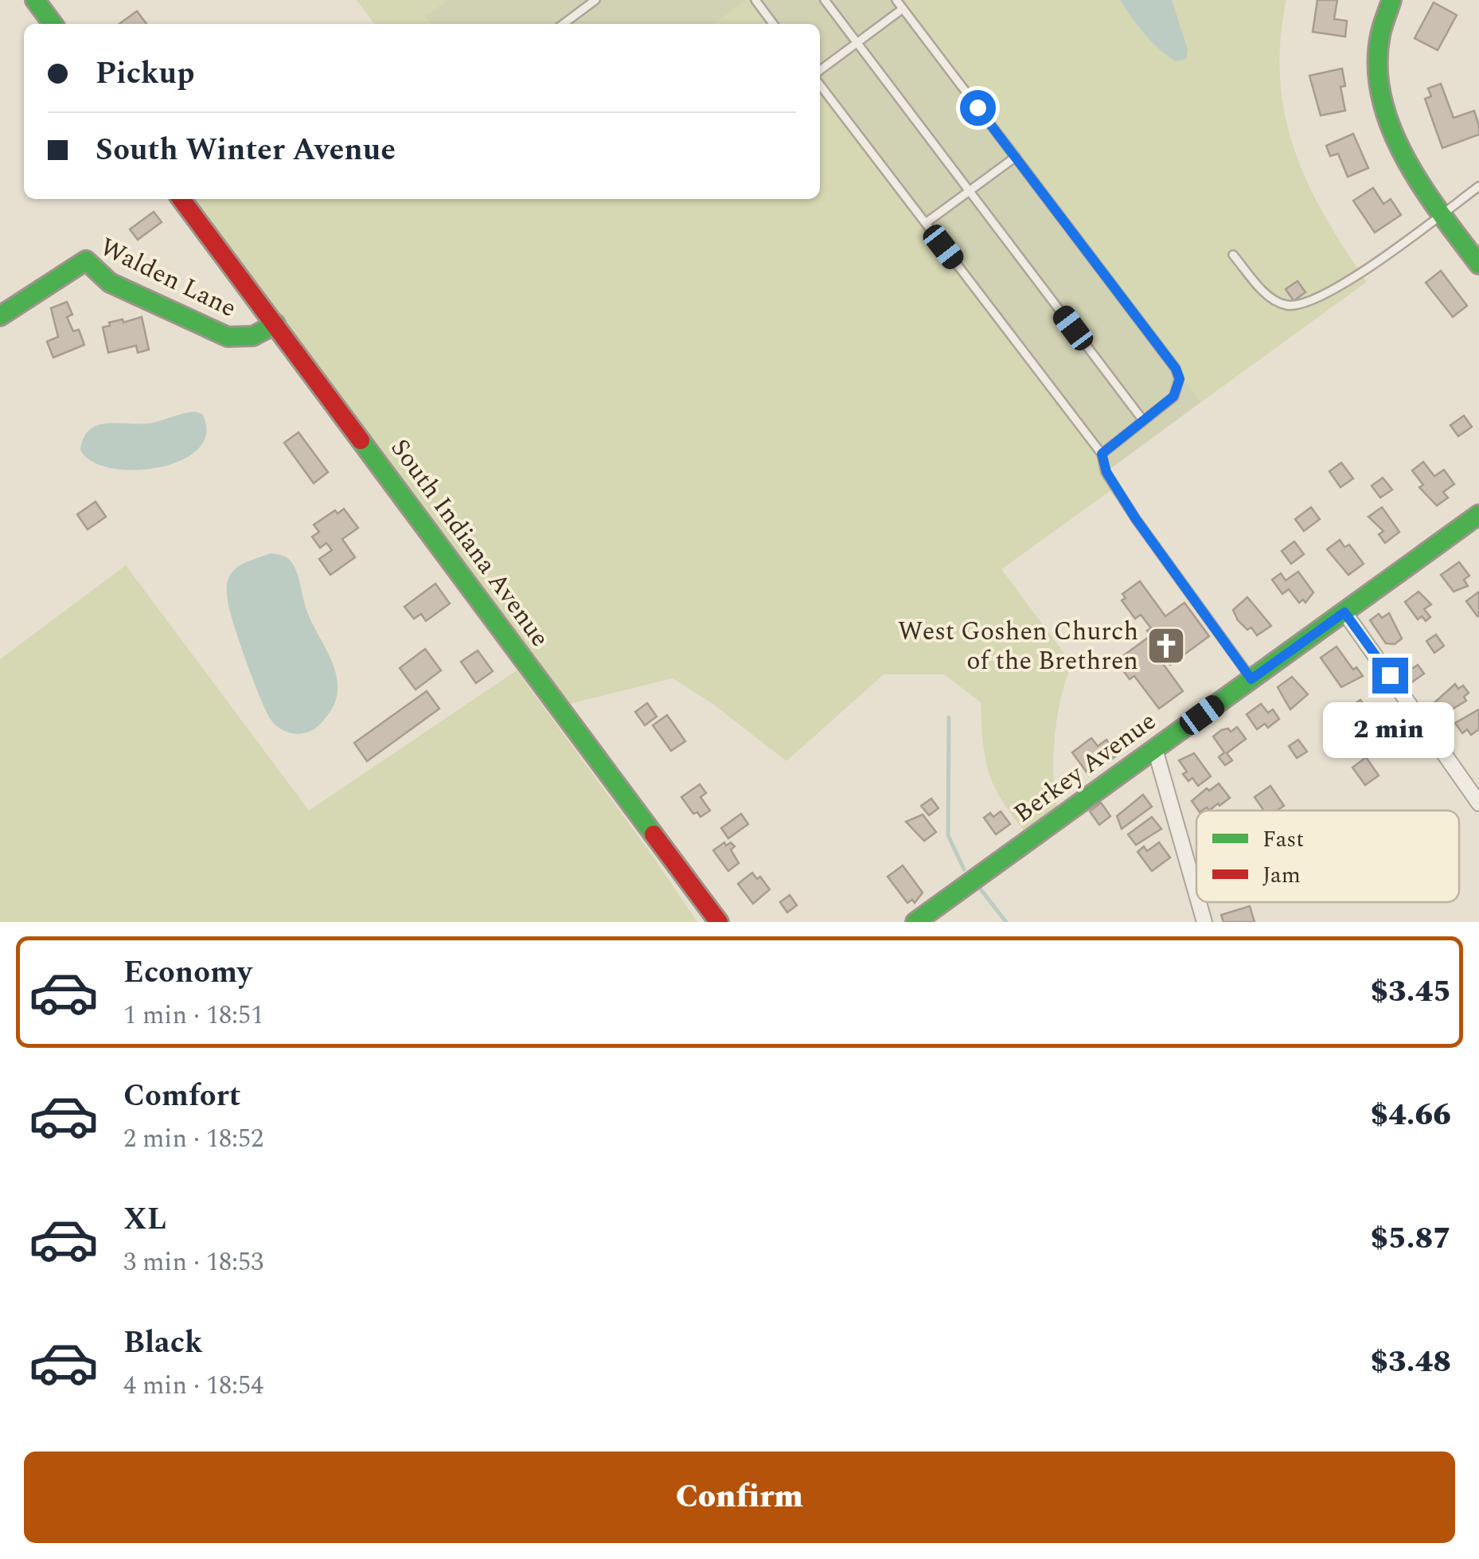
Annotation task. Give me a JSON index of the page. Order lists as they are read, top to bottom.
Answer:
{
  "streets": {
    "street": ["Walden Lane", "South Indiana Avenue", "Berkey Avenue"]
  },
  "crossings": [
    ["Walden Lane", "South Indiana Avenue"]
  ],
  "places": {
    "church": ["West Goshen Church of the Brethren"]
  },
  "legend": ["Fast", "Jam"],
  "page": {
    "banner": ["Pickup", "South Winter Avenue"],
    "bubble": "2 min",
    "list": [
      {
        "name": "Economy",
        "note": "1 min · 18:51",
        "value": "$3.45"
      },
      {
        "name": "Comfort",
        "note": "2 min · 18:52",
        "value": "$4.66"
      },
      {
        "name": "XL",
        "note": "3 min · 18:53",
        "value": "$5.87"
      },
      {
        "name": "Black",
        "note": "4 min · 18:54",
        "value": "$3.48"
      }
    ],
    "buttons": "Confirm"
  }
}
